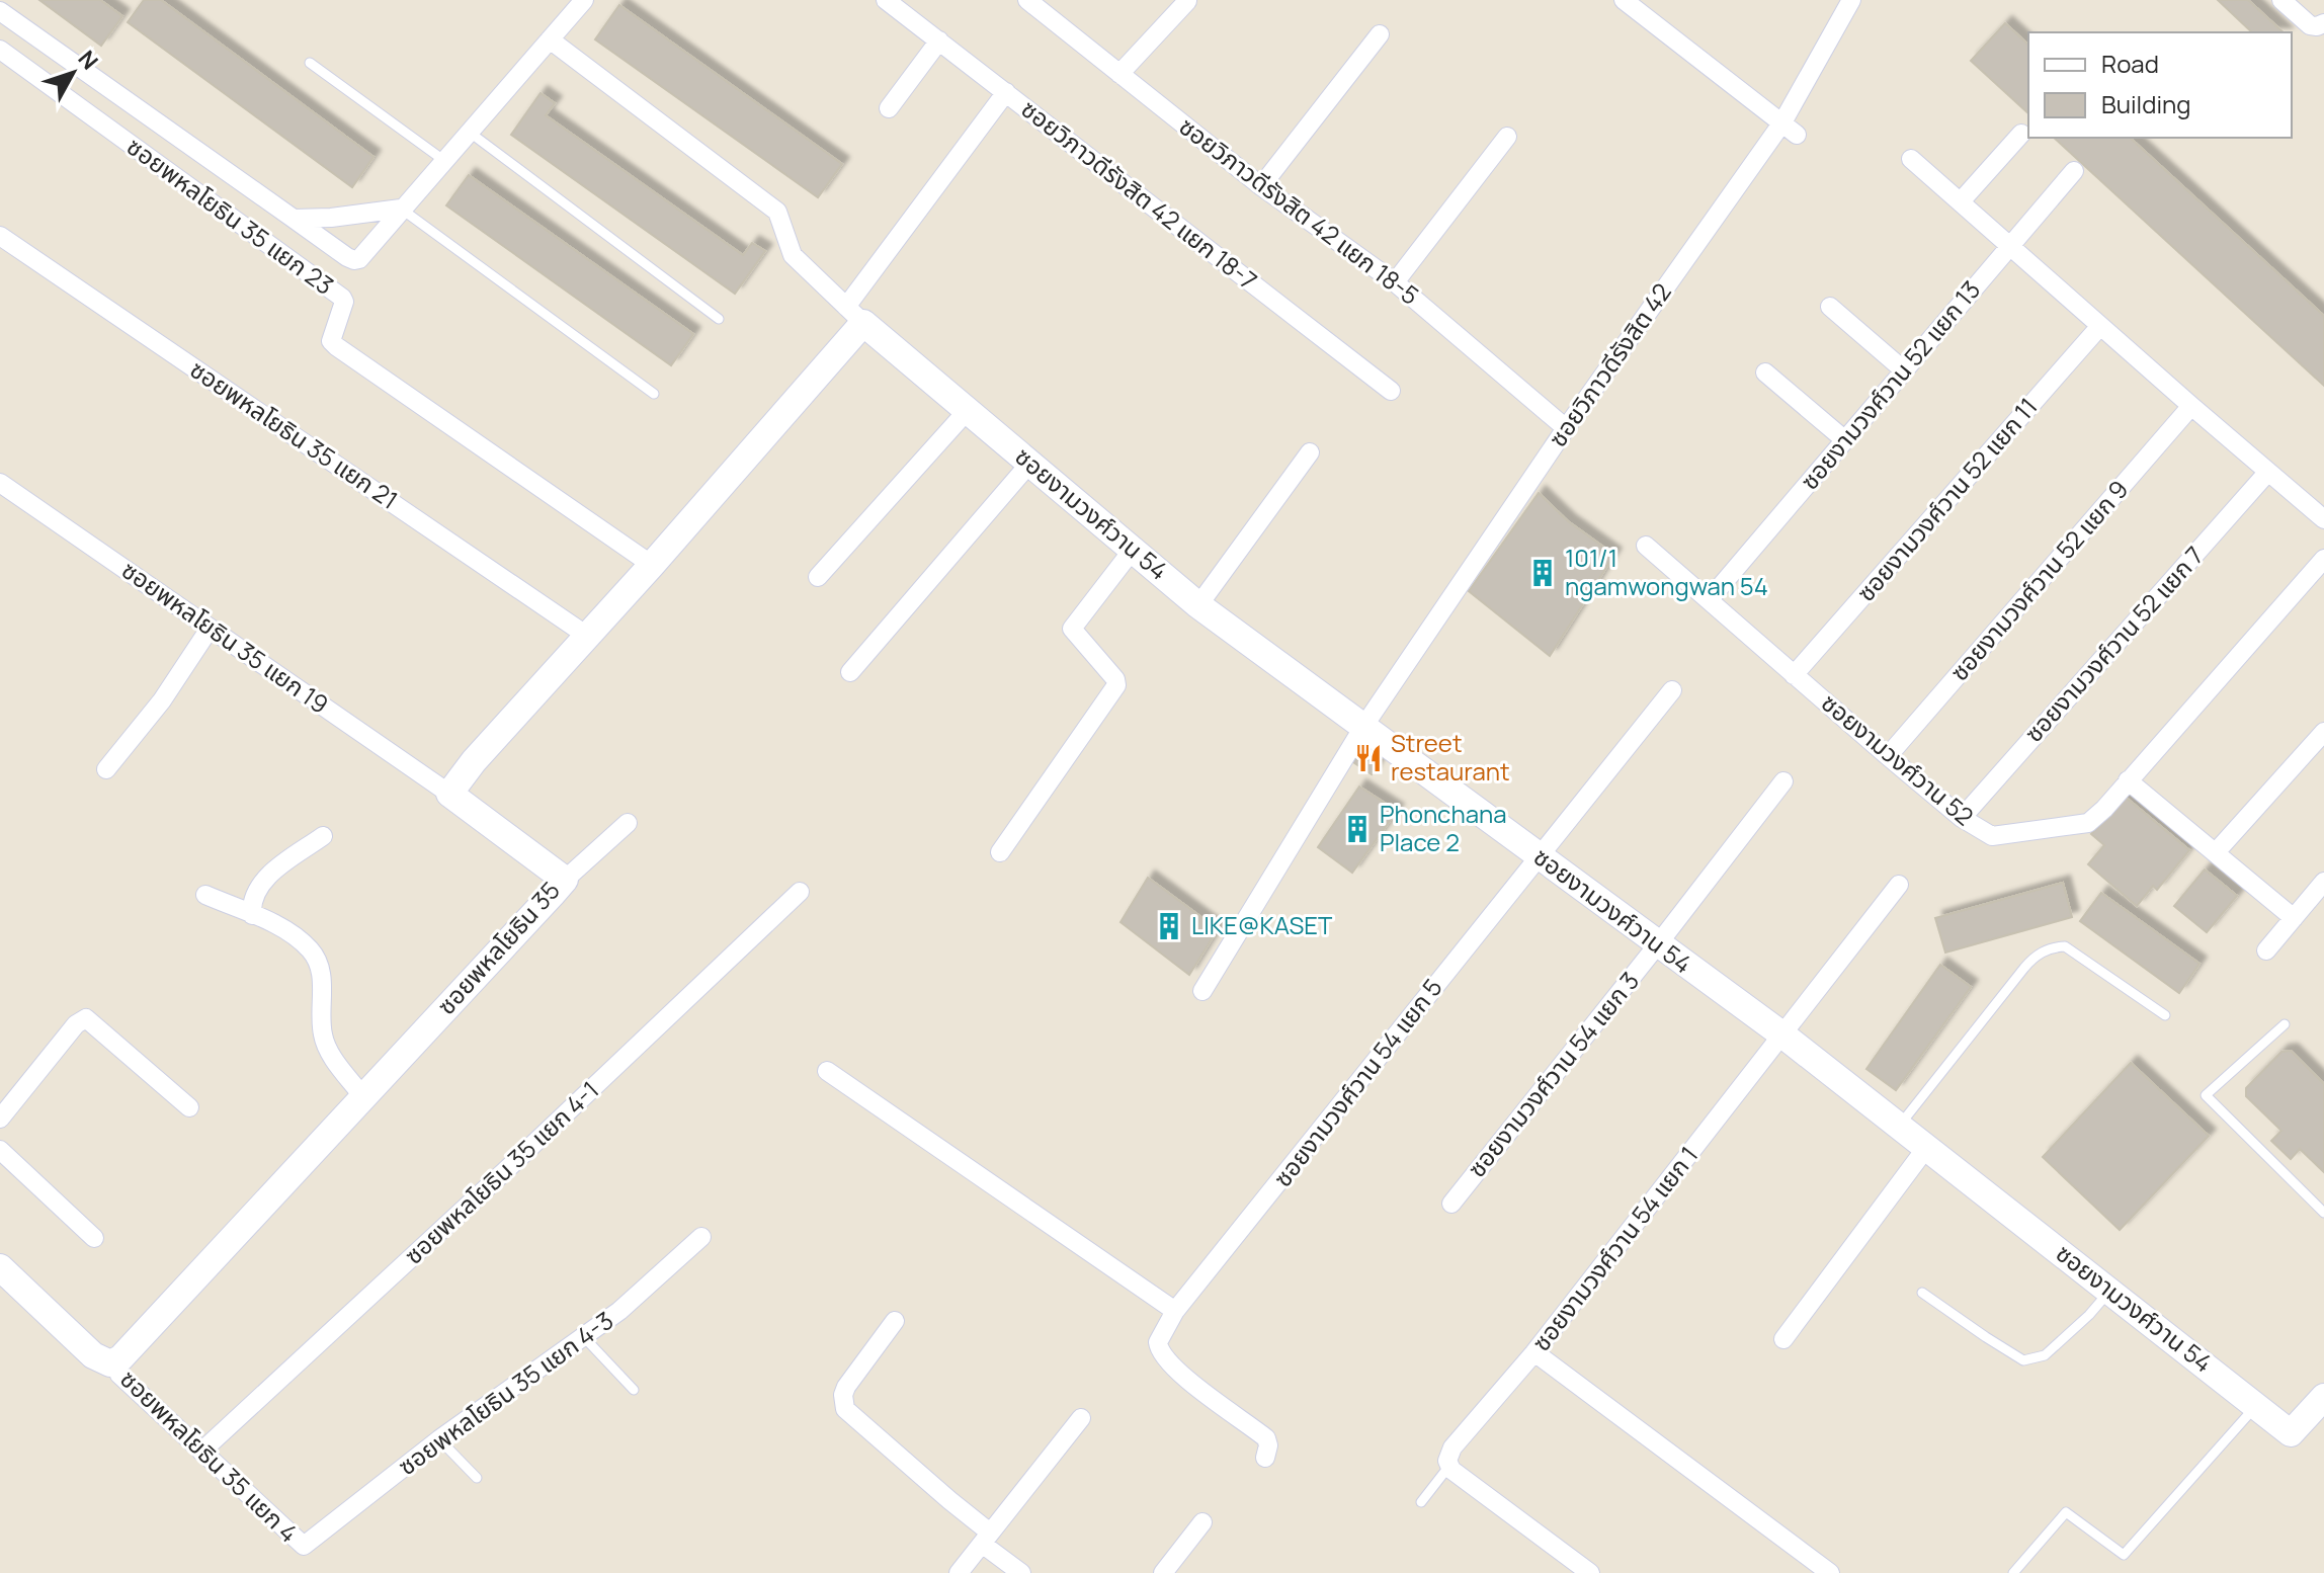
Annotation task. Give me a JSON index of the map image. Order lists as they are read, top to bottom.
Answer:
{
  "streets": {
    "street": [
      "ซอยวิภาวดีรังสิต 42 แยก 18-7",
      "ซอยวิภาวดีรังสิต 42 แยก 18-5",
      "ซอยพหลโยธิน 35 แยก 23",
      "ซอยวิภาวดีรังสิต 42",
      "ซอยงามวงศ์วาน 52 แยก 13",
      "ซอยพหลโยธิน 35 แยก 21",
      "ซอยงามวงศ์วาน 52 แยก 11",
      "ซอยงามวงศ์วาน 54",
      "ซอยงามวงศ์วาน 52 แยก 9",
      "ซอยพหลโยธิน 35 แยก 19",
      "ซอยงามวงศ์วาน 52 แยก 7",
      "ซอยงามวงศ์วาน 52",
      "ซอยพหลโยธิน 35",
      "ซอยงามวงศ์วาน 54 แยก 3",
      "ซอยงามวงศ์วาน 54 แยก 5",
      "ซอยพหลโยธิน 35 แยก 4-1",
      "ซอยงามวงศ์วาน 54 แยก 1",
      "ซอยพหลโยธิน 35 แยก 4-3",
      "ซอยพหลโยธิน 35 แยก 4"
    ]
  },
  "crossings": [
    ["ซอยวิภาวดีรังสิต 42 แยก 18-5", "ซอยวิภาวดีรังสิต 42"],
    ["ซอยวิภาวดีรังสิต 42", "ซอยงามวงศ์วาน 54"],
    ["ซอยงามวงศ์วาน 52 แยก 13", "ซอยงามวงศ์วาน 52"],
    ["ซอยงามวงศ์วาน 52 แยก 11", "ซอยงามวงศ์วาน 52"],
    ["ซอยงามวงศ์วาน 54", "ซอยงามวงศ์วาน 54 แยก 3"],
    ["ซอยงามวงศ์วาน 54", "ซอยงามวงศ์วาน 54 แยก 5"],
    ["ซอยงามวงศ์วาน 54", "ซอยงามวงศ์วาน 54 แยก 1"],
    ["ซอยงามวงศ์วาน 52 แยก 9", "ซอยงามวงศ์วาน 52"],
    ["ซอยพหลโยธิน 35 แยก 19", "ซอยพหลโยธิน 35"],
    ["ซอยงามวงศ์วาน 52 แยก 7", "ซอยงามวงศ์วาน 52"],
    ["ซอยพหลโยธิน 35", "ซอยพหลโยธิน 35 แยก 4"],
    ["ซอยพหลโยธิน 35 แยก 4-1", "ซอยพหลโยธิน 35 แยก 4"],
    ["ซอยพหลโยธิน 35 แยก 4-3", "ซอยพหลโยธิน 35 แยก 4"]
  ],
  "places": {
    "building": ["101/1 ngamwongwan 54", "Phonchana Place 2", "LIKE@KASET"],
    "restaurant": ["Street restaurant"]
  },
  "legend": ["Road", "Building"],
  "north": "top right"
}
